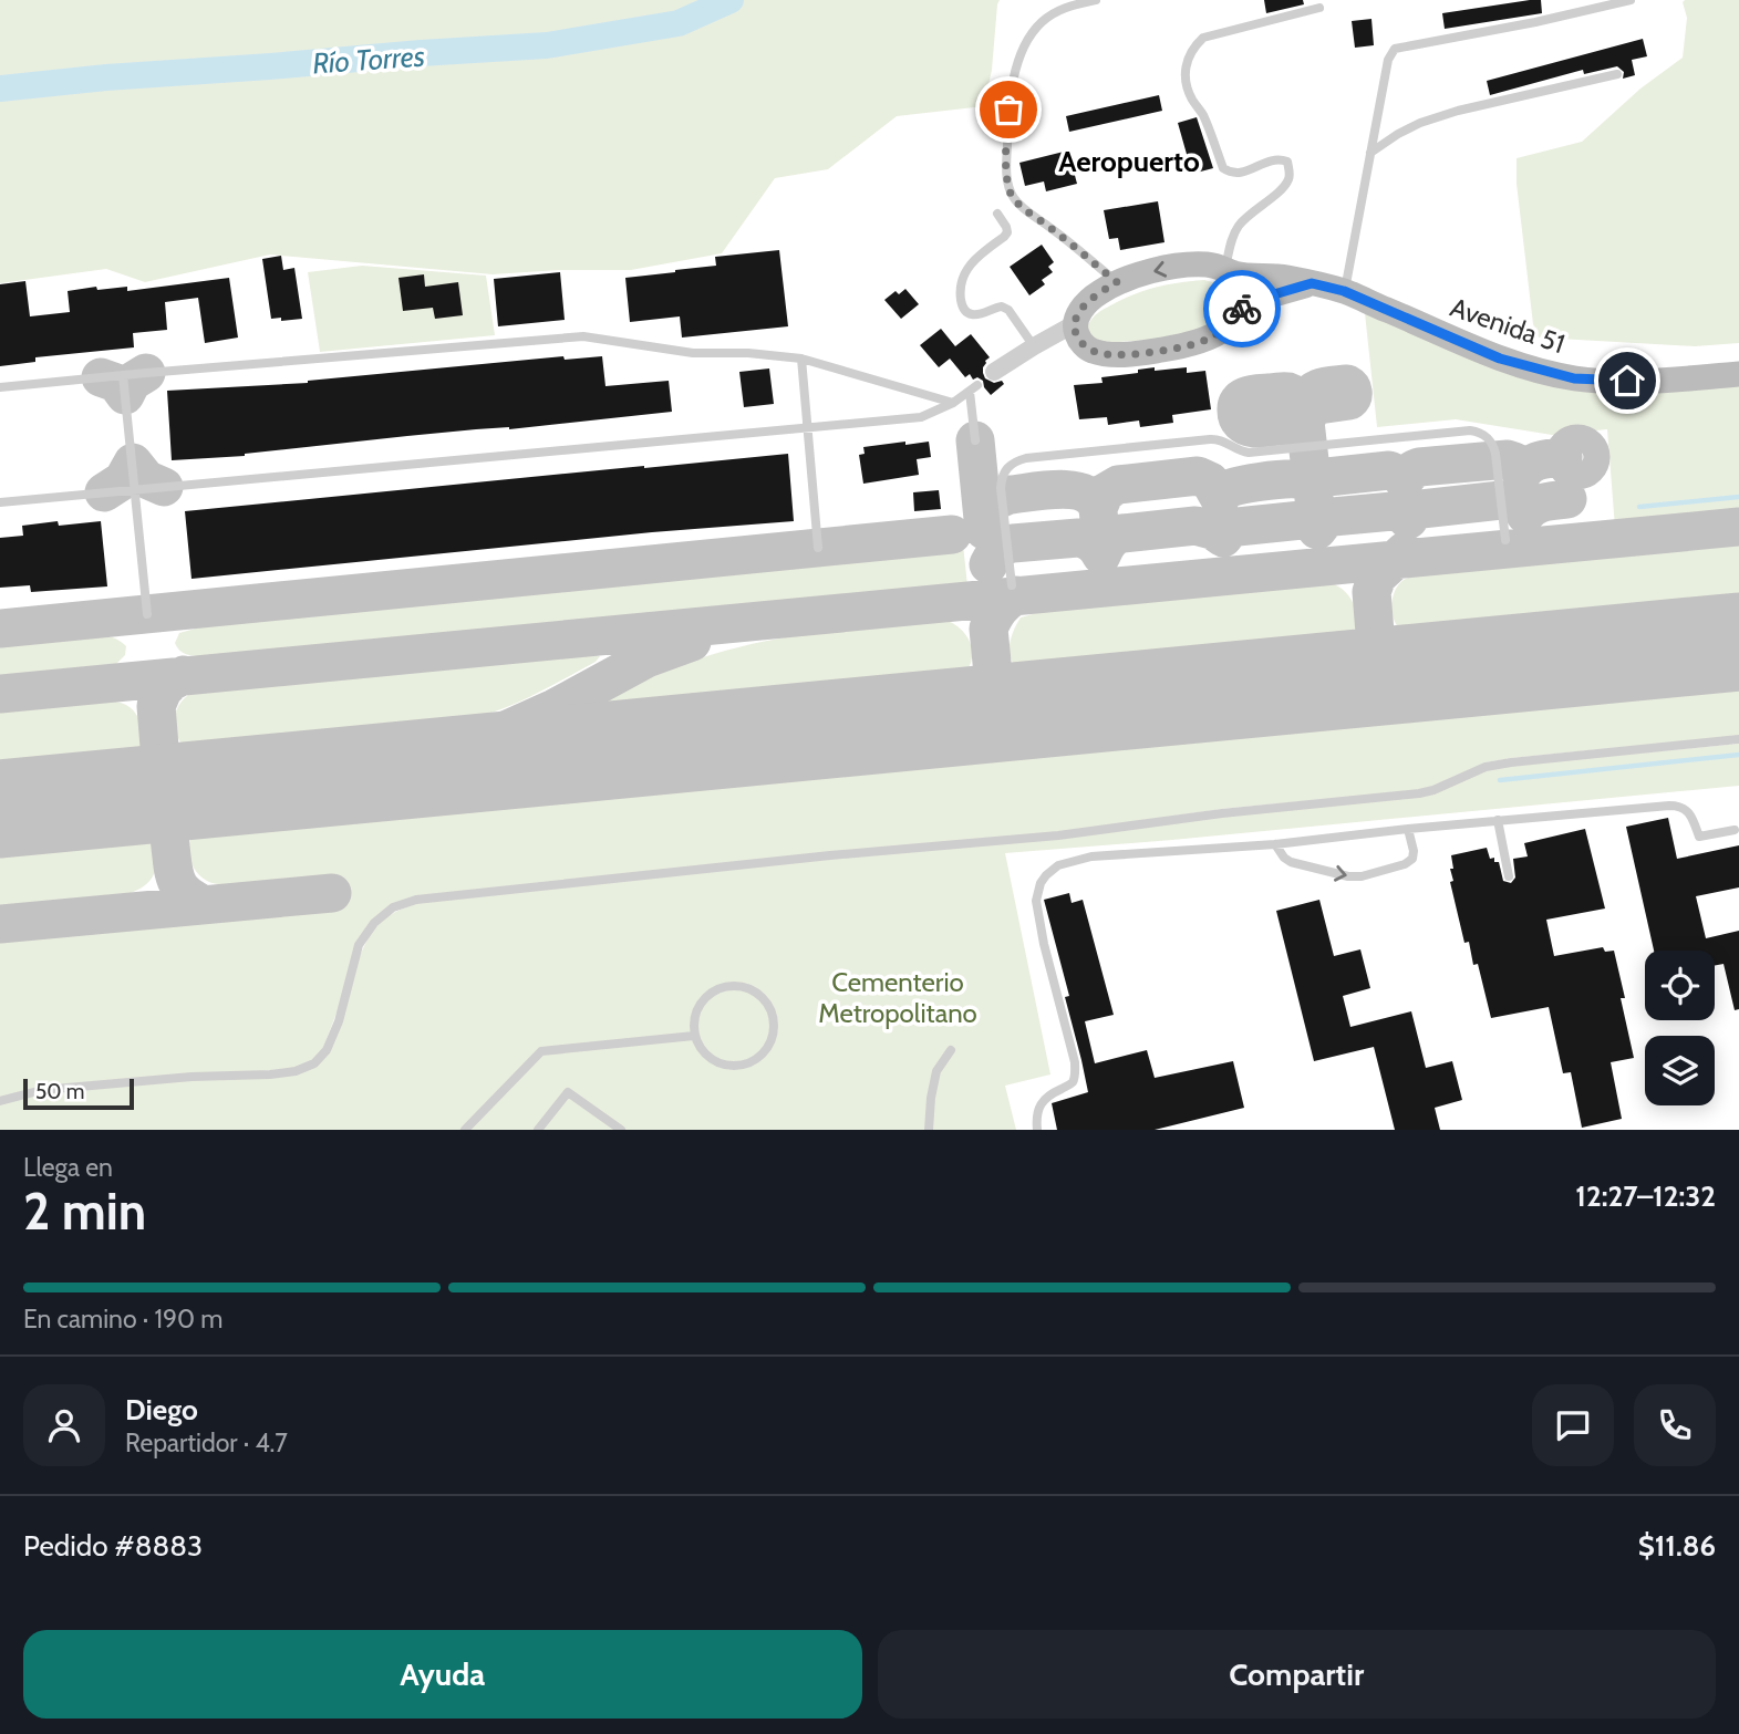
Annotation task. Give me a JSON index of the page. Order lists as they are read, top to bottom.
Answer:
{
  "streets": {
    "main road": ["Avenida 51"]
  },
  "districts": ["Aeropuerto"],
  "water": ["Río Torres"],
  "parks": ["Cementerio Metropolitano"],
  "scale_bar": "50 m",
  "page": {
    "scale": "50 m",
    "heading": ["2 min", "Llega en", "12:27–12:32"],
    "panel": [
      "Diego",
      "Repartidor · 4.7",
      "Pedido #8883",
      "$11.86"
    ],
    "bar": "En camino · 190 m",
    "buttons": ["Ayuda", "Compartir"]
  }
}
